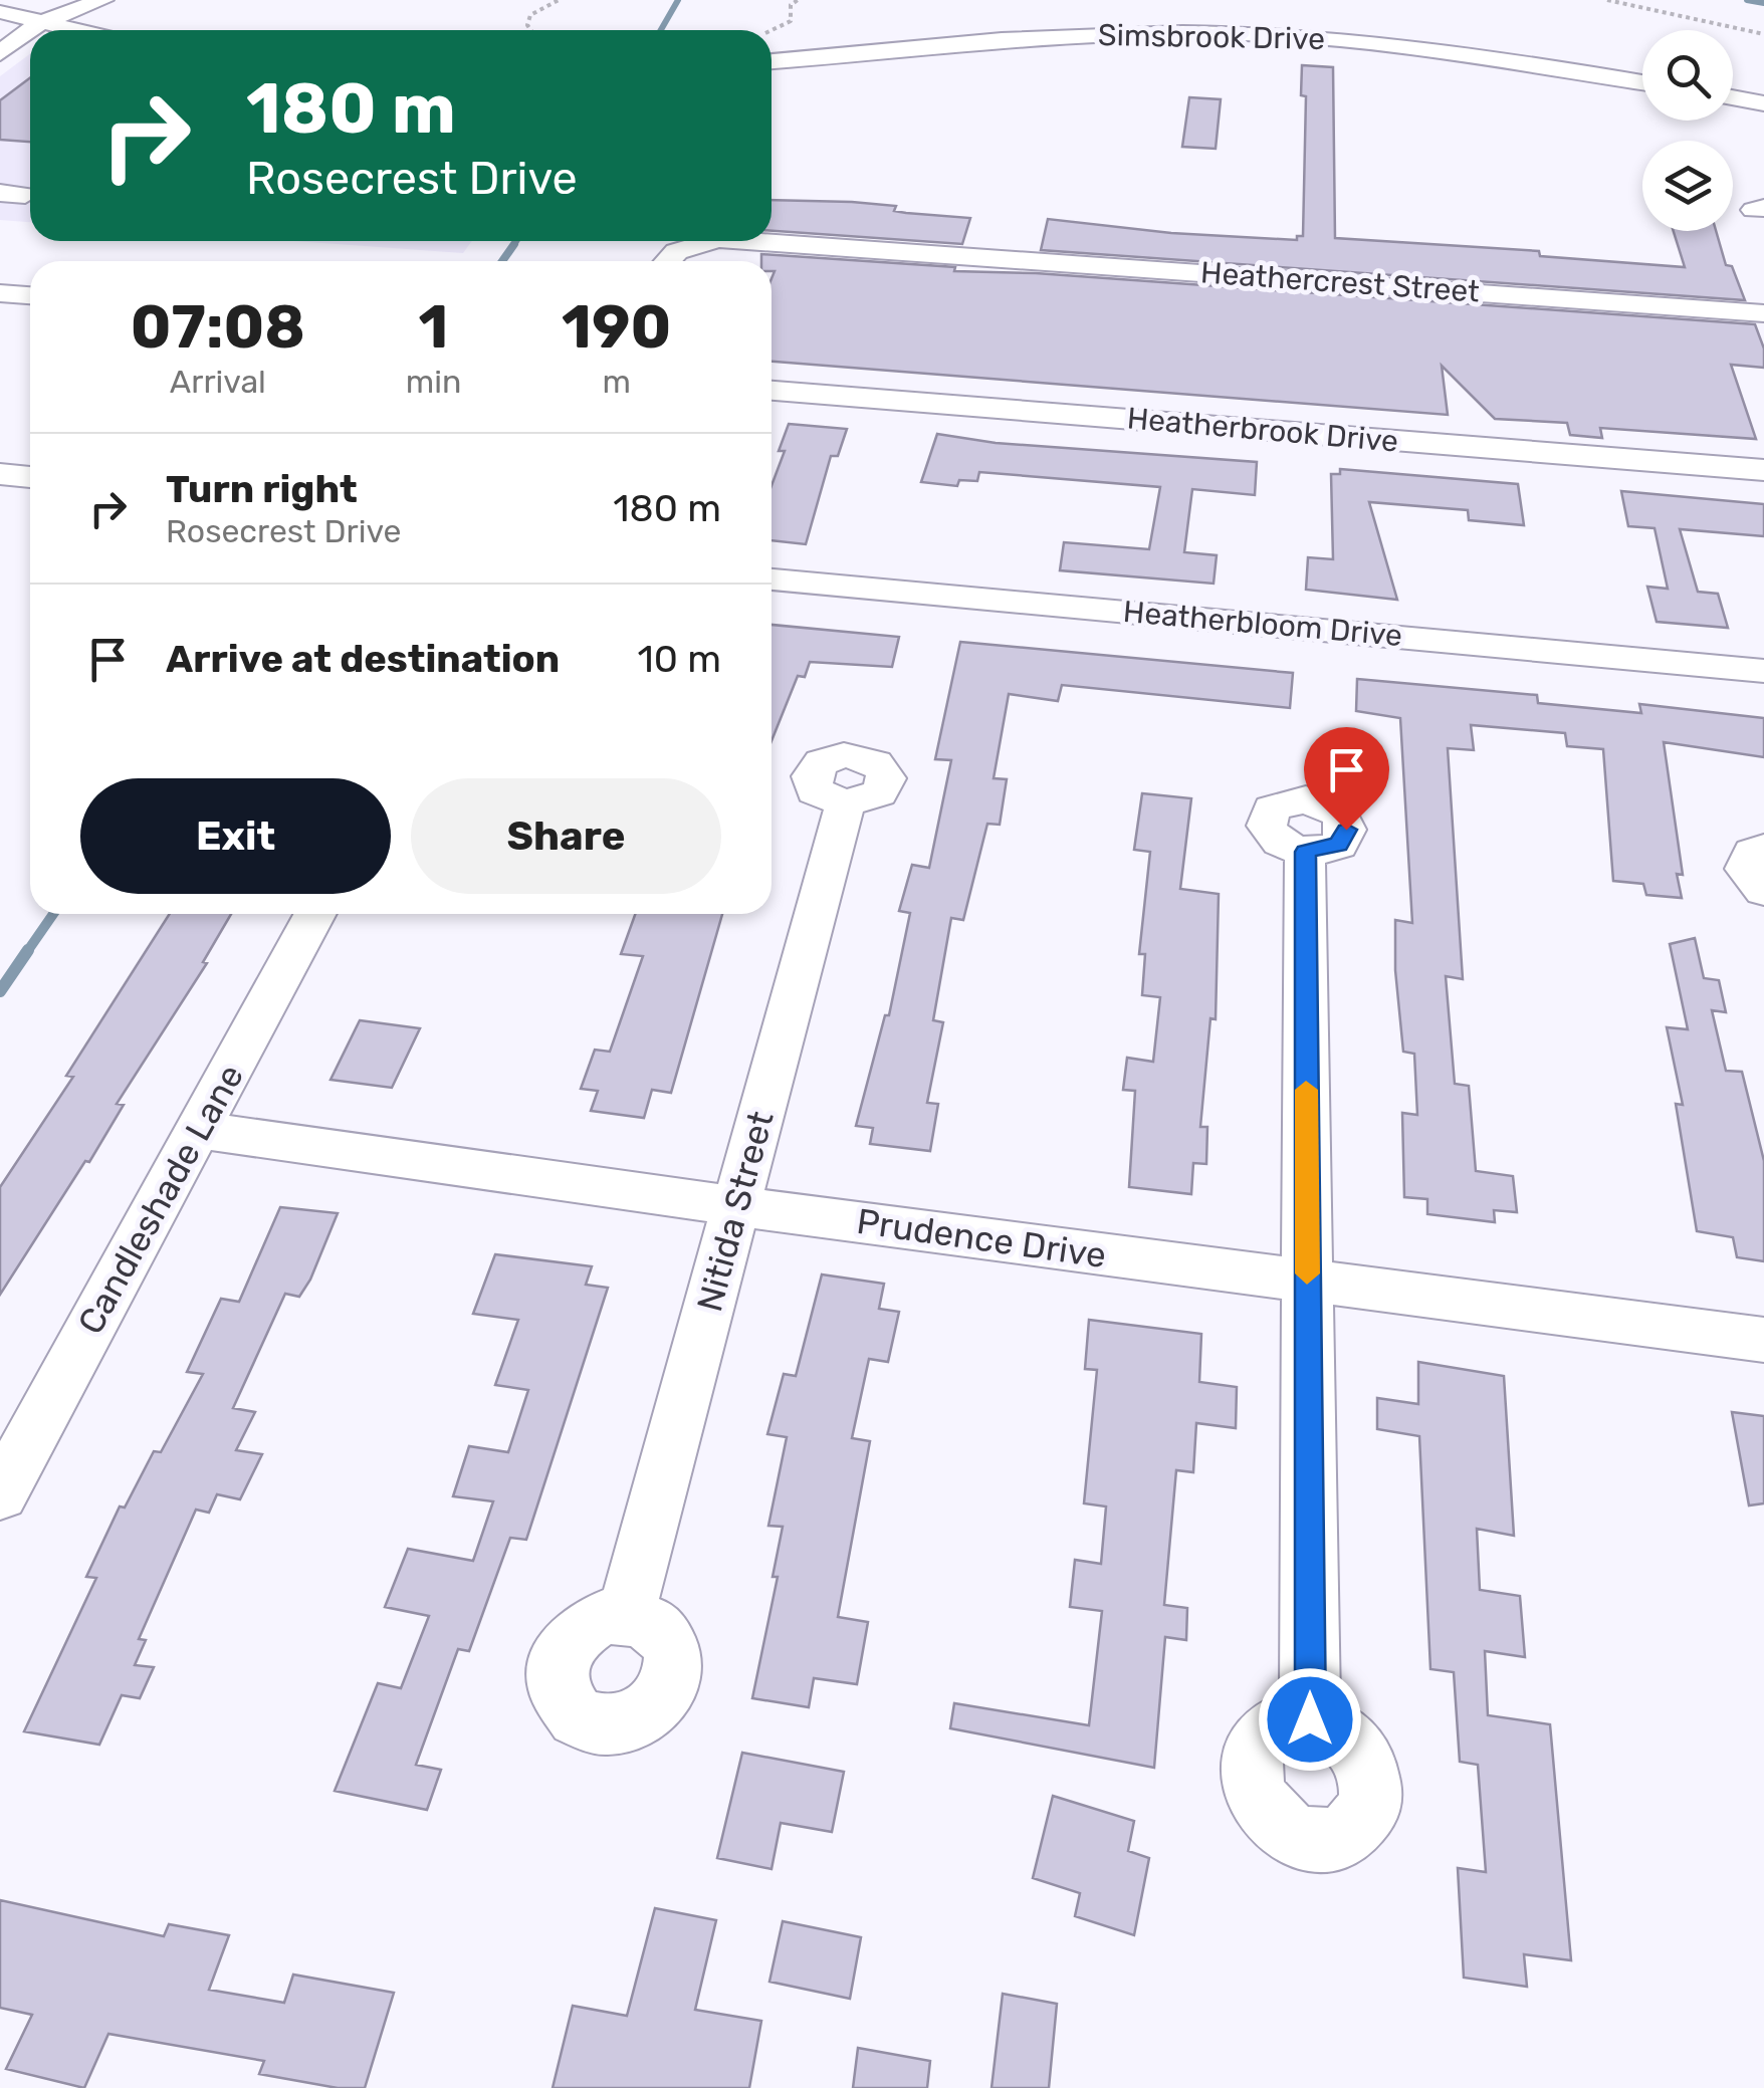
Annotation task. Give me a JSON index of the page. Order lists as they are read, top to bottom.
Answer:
{
  "streets": {
    "street": [
      "Simsbrook Drive",
      "Heathercrest Street",
      "Heatherbrook Drive",
      "Heatherbloom Drive",
      "Candleshade Lane",
      "Nitida Street",
      "Prudence Drive"
    ]
  },
  "crossings": [
    ["Candleshade Lane", "Prudence Drive"],
    ["Nitida Street", "Prudence Drive"]
  ],
  "page": {
    "turn": ["180 m", "Rosecrest Drive"],
    "eta": [
      "07:08",
      "Arrival",
      "1",
      "min",
      "190",
      "m"
    ],
    "list": [
      {
        "name": "Turn right",
        "note": "Rosecrest Drive",
        "value": "180 m"
      },
      {
        "name": "Arrive at destination",
        "value": "10 m"
      }
    ],
    "buttons": ["Exit", "Share"]
  }
}
